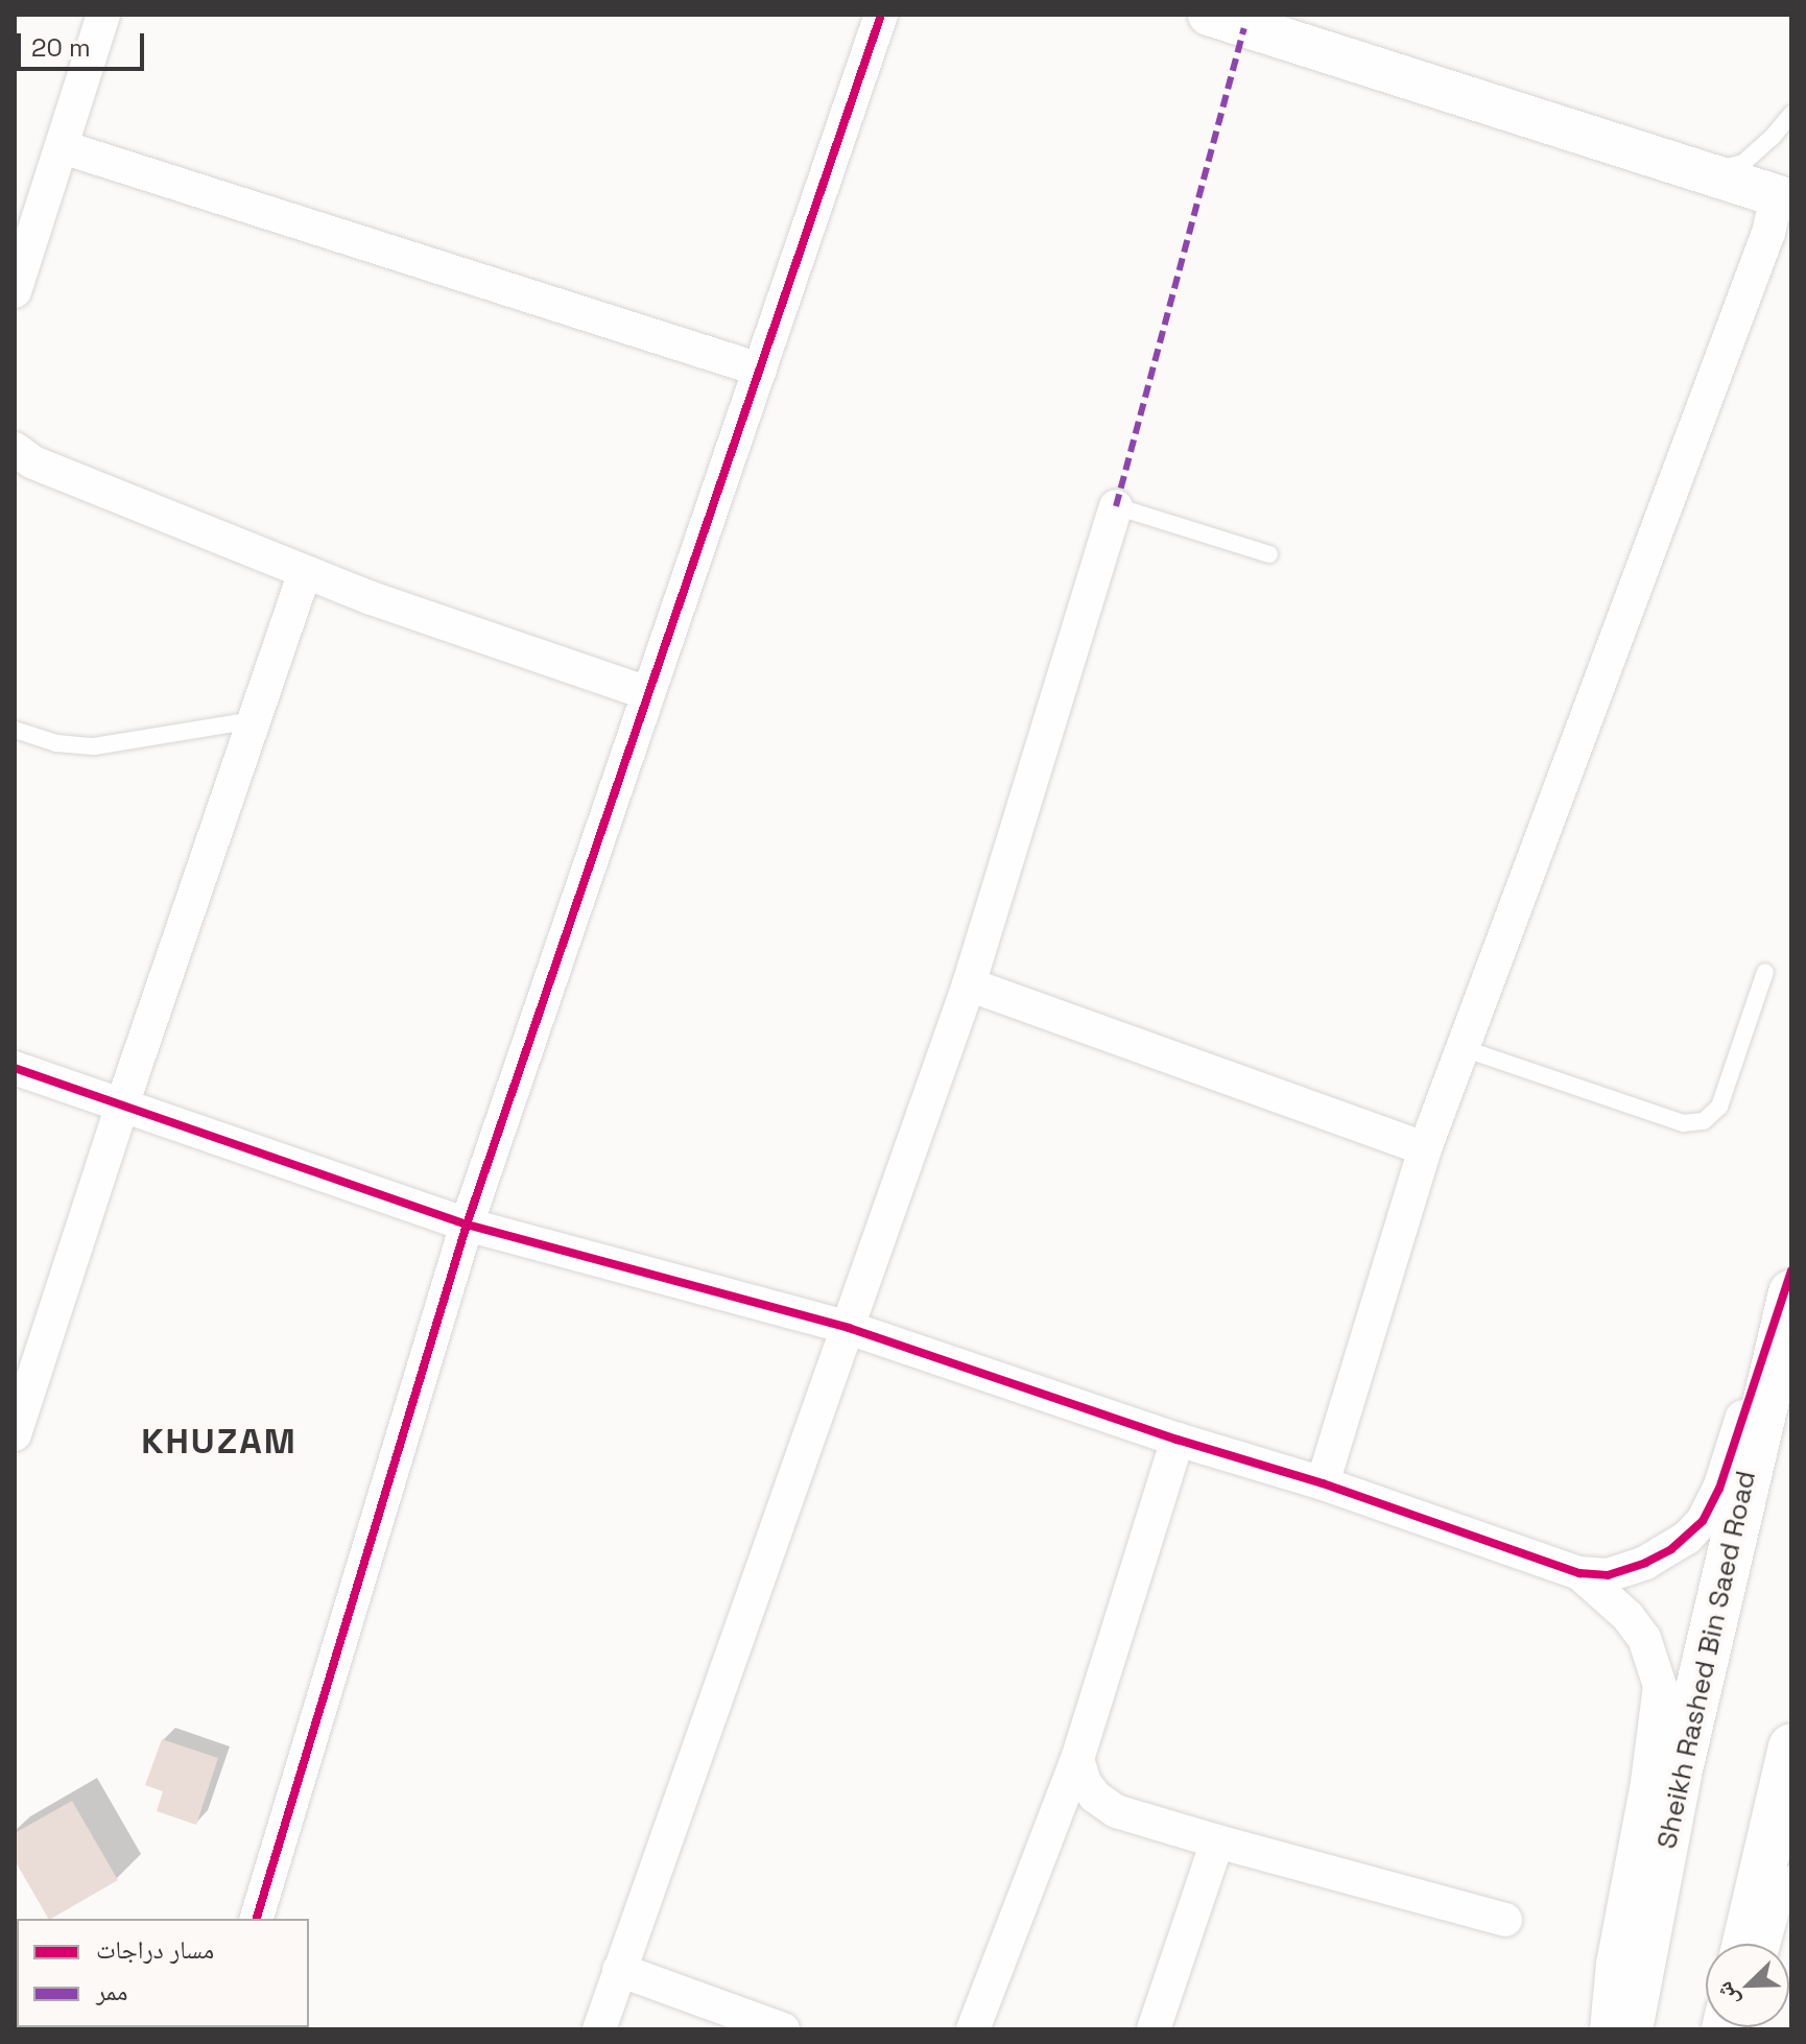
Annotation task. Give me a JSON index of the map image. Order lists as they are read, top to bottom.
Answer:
{
  "streets": {
    "main road": ["Sheikh Rashed Bin Saed Road"]
  },
  "districts": ["KHUZAM"],
  "legend": ["مسار دراجات", "ممر"],
  "scale_bar": "20 m",
  "north": "bottom left"
}
